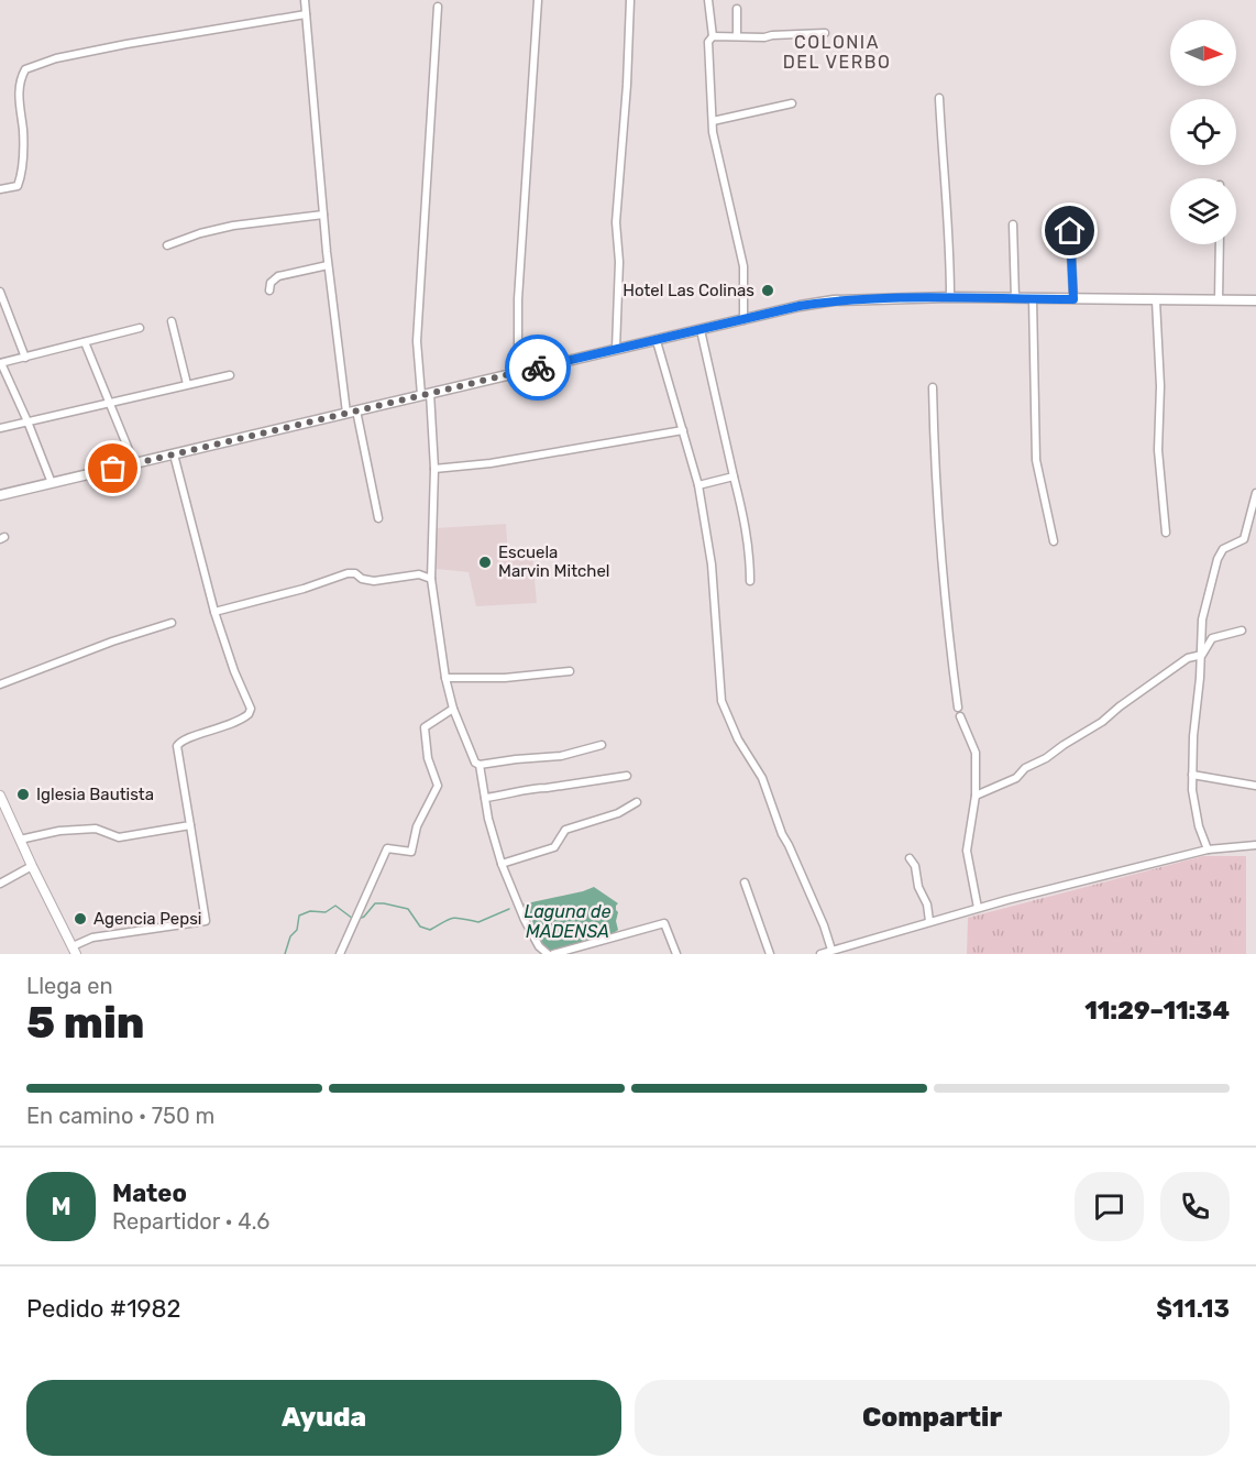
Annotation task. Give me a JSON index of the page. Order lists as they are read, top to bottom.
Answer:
{
  "districts": ["COLONIA DEL VERBO"],
  "water": ["Laguna de MADENSA"],
  "places": [
    "Hotel Las Colinas",
    "Escuela Marvin Mitchel",
    "Iglesia Bautista",
    "Agencia Pepsi"
  ],
  "north": "right",
  "page": {
    "heading": ["5 min", "Llega en", "11:29–11:34"],
    "panel": [
      "Mateo",
      "Repartidor · 4.6",
      "Pedido #1982",
      "$11.13"
    ],
    "bar": "En camino · 750 m",
    "round": "M",
    "buttons": ["Ayuda", "Compartir"]
  }
}
